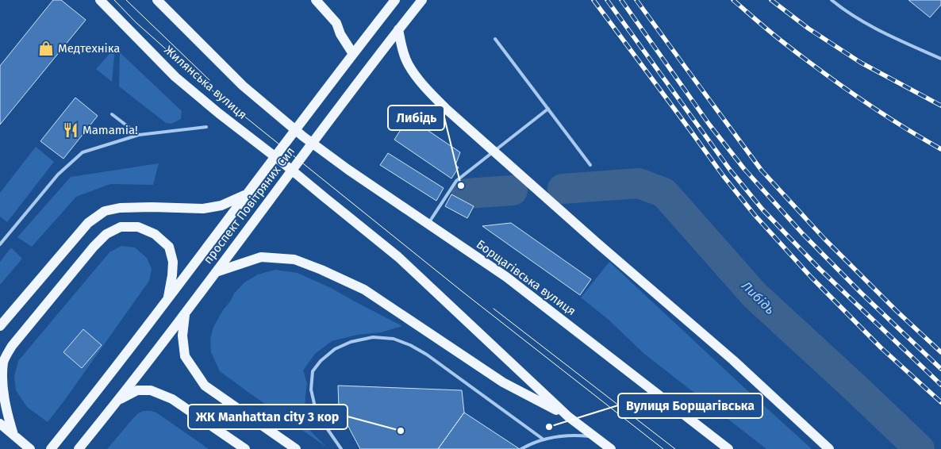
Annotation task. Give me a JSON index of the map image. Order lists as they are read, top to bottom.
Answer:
{
  "streets": {
    "main road": ["Жилянська вулиця", "проспект Повітряних Сил", "Борщагівська вулиця"]
  },
  "crossings": [
    ["Жилянська вулиця", "Борщагівська вулиця"]
  ],
  "water": ["Либідь"],
  "places": {
    "shop": ["Медтехніка"],
    "restaurant": ["Mamamia!"],
    "other": ["Либідь", "Вулиця Борщагівська", "ЖК Manhattan city 3 кор"]
  }
}
